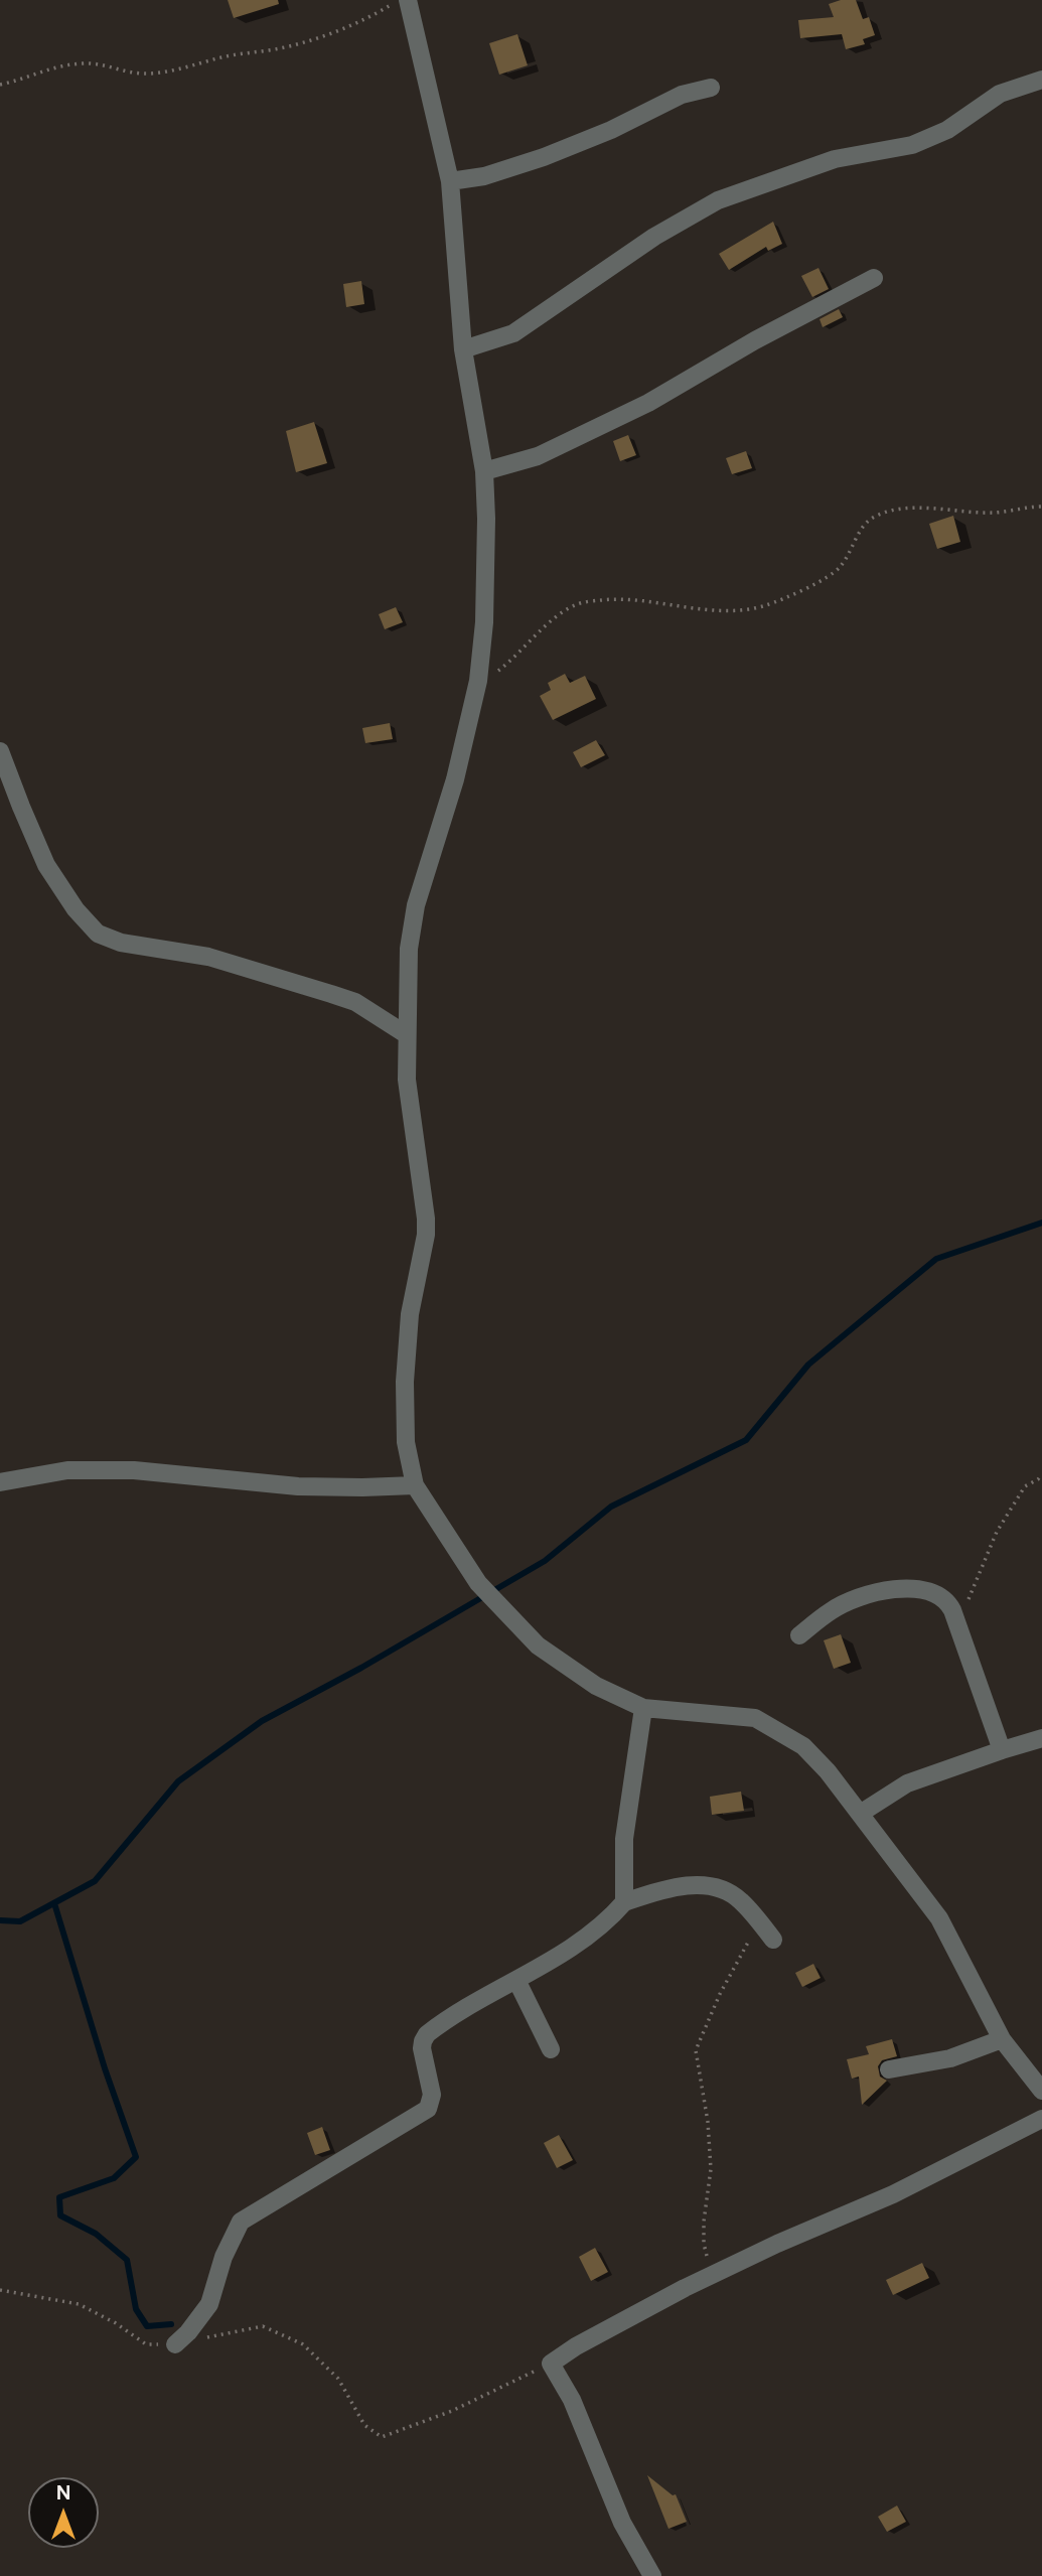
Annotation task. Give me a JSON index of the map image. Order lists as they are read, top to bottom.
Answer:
{
  "north": "top"
}
